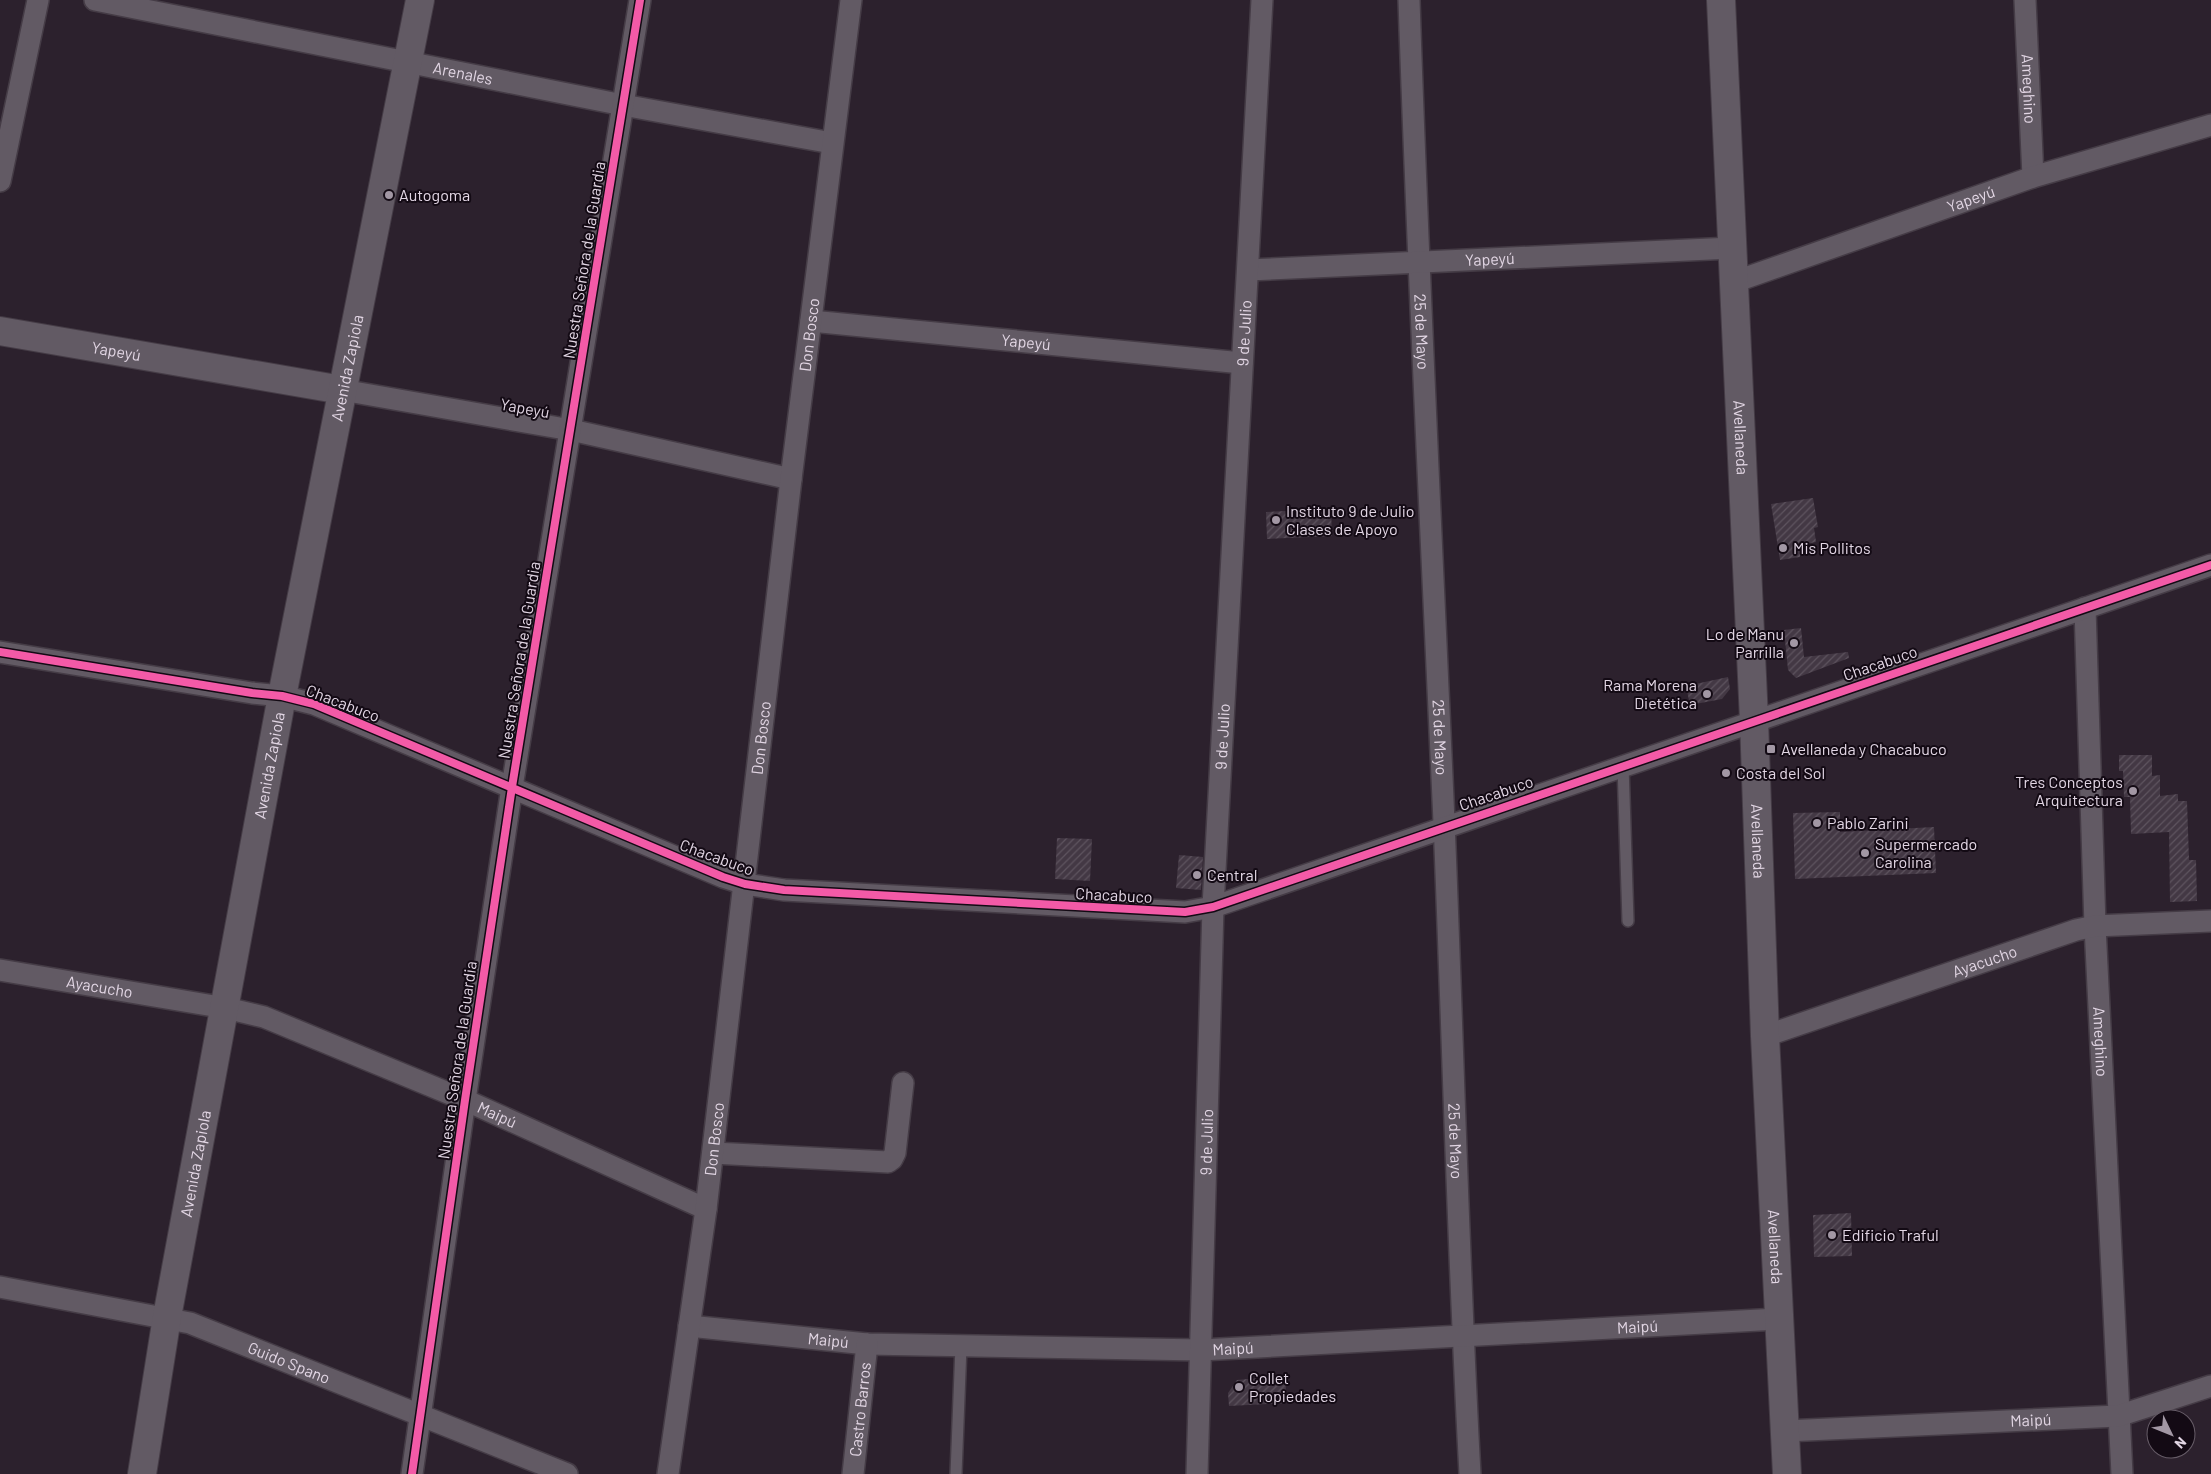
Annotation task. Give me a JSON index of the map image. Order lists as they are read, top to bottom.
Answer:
{
  "streets": {
    "street": [
      "Arenales",
      "Ameghino",
      "Yapeyú",
      "Nuestra Señora de la Guardia",
      "9 de Julio",
      "25 de Mayo",
      "Don Bosco",
      "Avenida Zapiola",
      "Avellaneda",
      "Chacabuco",
      "Ayacucho",
      "Maipú",
      "Guido Spano",
      "Castro Barros"
    ]
  },
  "crossings": [
    ["Arenales", "Nuestra Señora de la Guardia"],
    ["Arenales", "Don Bosco"],
    ["Arenales", "Avenida Zapiola"],
    ["Ameghino", "Yapeyú"],
    ["Ameghino", "Chacabuco"],
    ["Ameghino", "Ayacucho"],
    ["Ameghino", "Maipú"],
    ["Yapeyú", "Nuestra Señora de la Guardia"],
    ["Yapeyú", "9 de Julio"],
    ["Yapeyú", "25 de Mayo"],
    ["Yapeyú", "Don Bosco"],
    ["Yapeyú", "Avenida Zapiola"],
    ["Yapeyú", "Avellaneda"],
    ["Nuestra Señora de la Guardia", "Chacabuco"],
    ["Nuestra Señora de la Guardia", "Maipú"],
    ["Nuestra Señora de la Guardia", "Guido Spano"],
    ["9 de Julio", "Chacabuco"],
    ["9 de Julio", "Maipú"],
    ["25 de Mayo", "Chacabuco"],
    ["25 de Mayo", "Maipú"],
    ["Don Bosco", "Chacabuco"],
    ["Don Bosco", "Maipú"],
    ["Avenida Zapiola", "Chacabuco"],
    ["Avenida Zapiola", "Maipú"],
    ["Avenida Zapiola", "Guido Spano"],
    ["Avellaneda", "Chacabuco"],
    ["Avellaneda", "Ayacucho"],
    ["Avellaneda", "Maipú"],
    ["Ayacucho", "Maipú"],
    ["Maipú", "Castro Barros"]
  ],
  "places": {
    "other": [
      "Autogoma",
      "Instituto 9 de Julio Clases de Apoyo",
      "Mis Pollitos",
      "Lo de Manu Parrilla",
      "Rama Morena Dietética",
      "Costa del Sol",
      "Tres Conceptos Arquitectura",
      "Pablo Zarini",
      "Supermercado Carolina",
      "Central",
      "Edificio Traful",
      "Collet Propiedades"
    ],
    "transit": ["Avellaneda y Chacabuco"]
  },
  "north": "bottom right"
}
